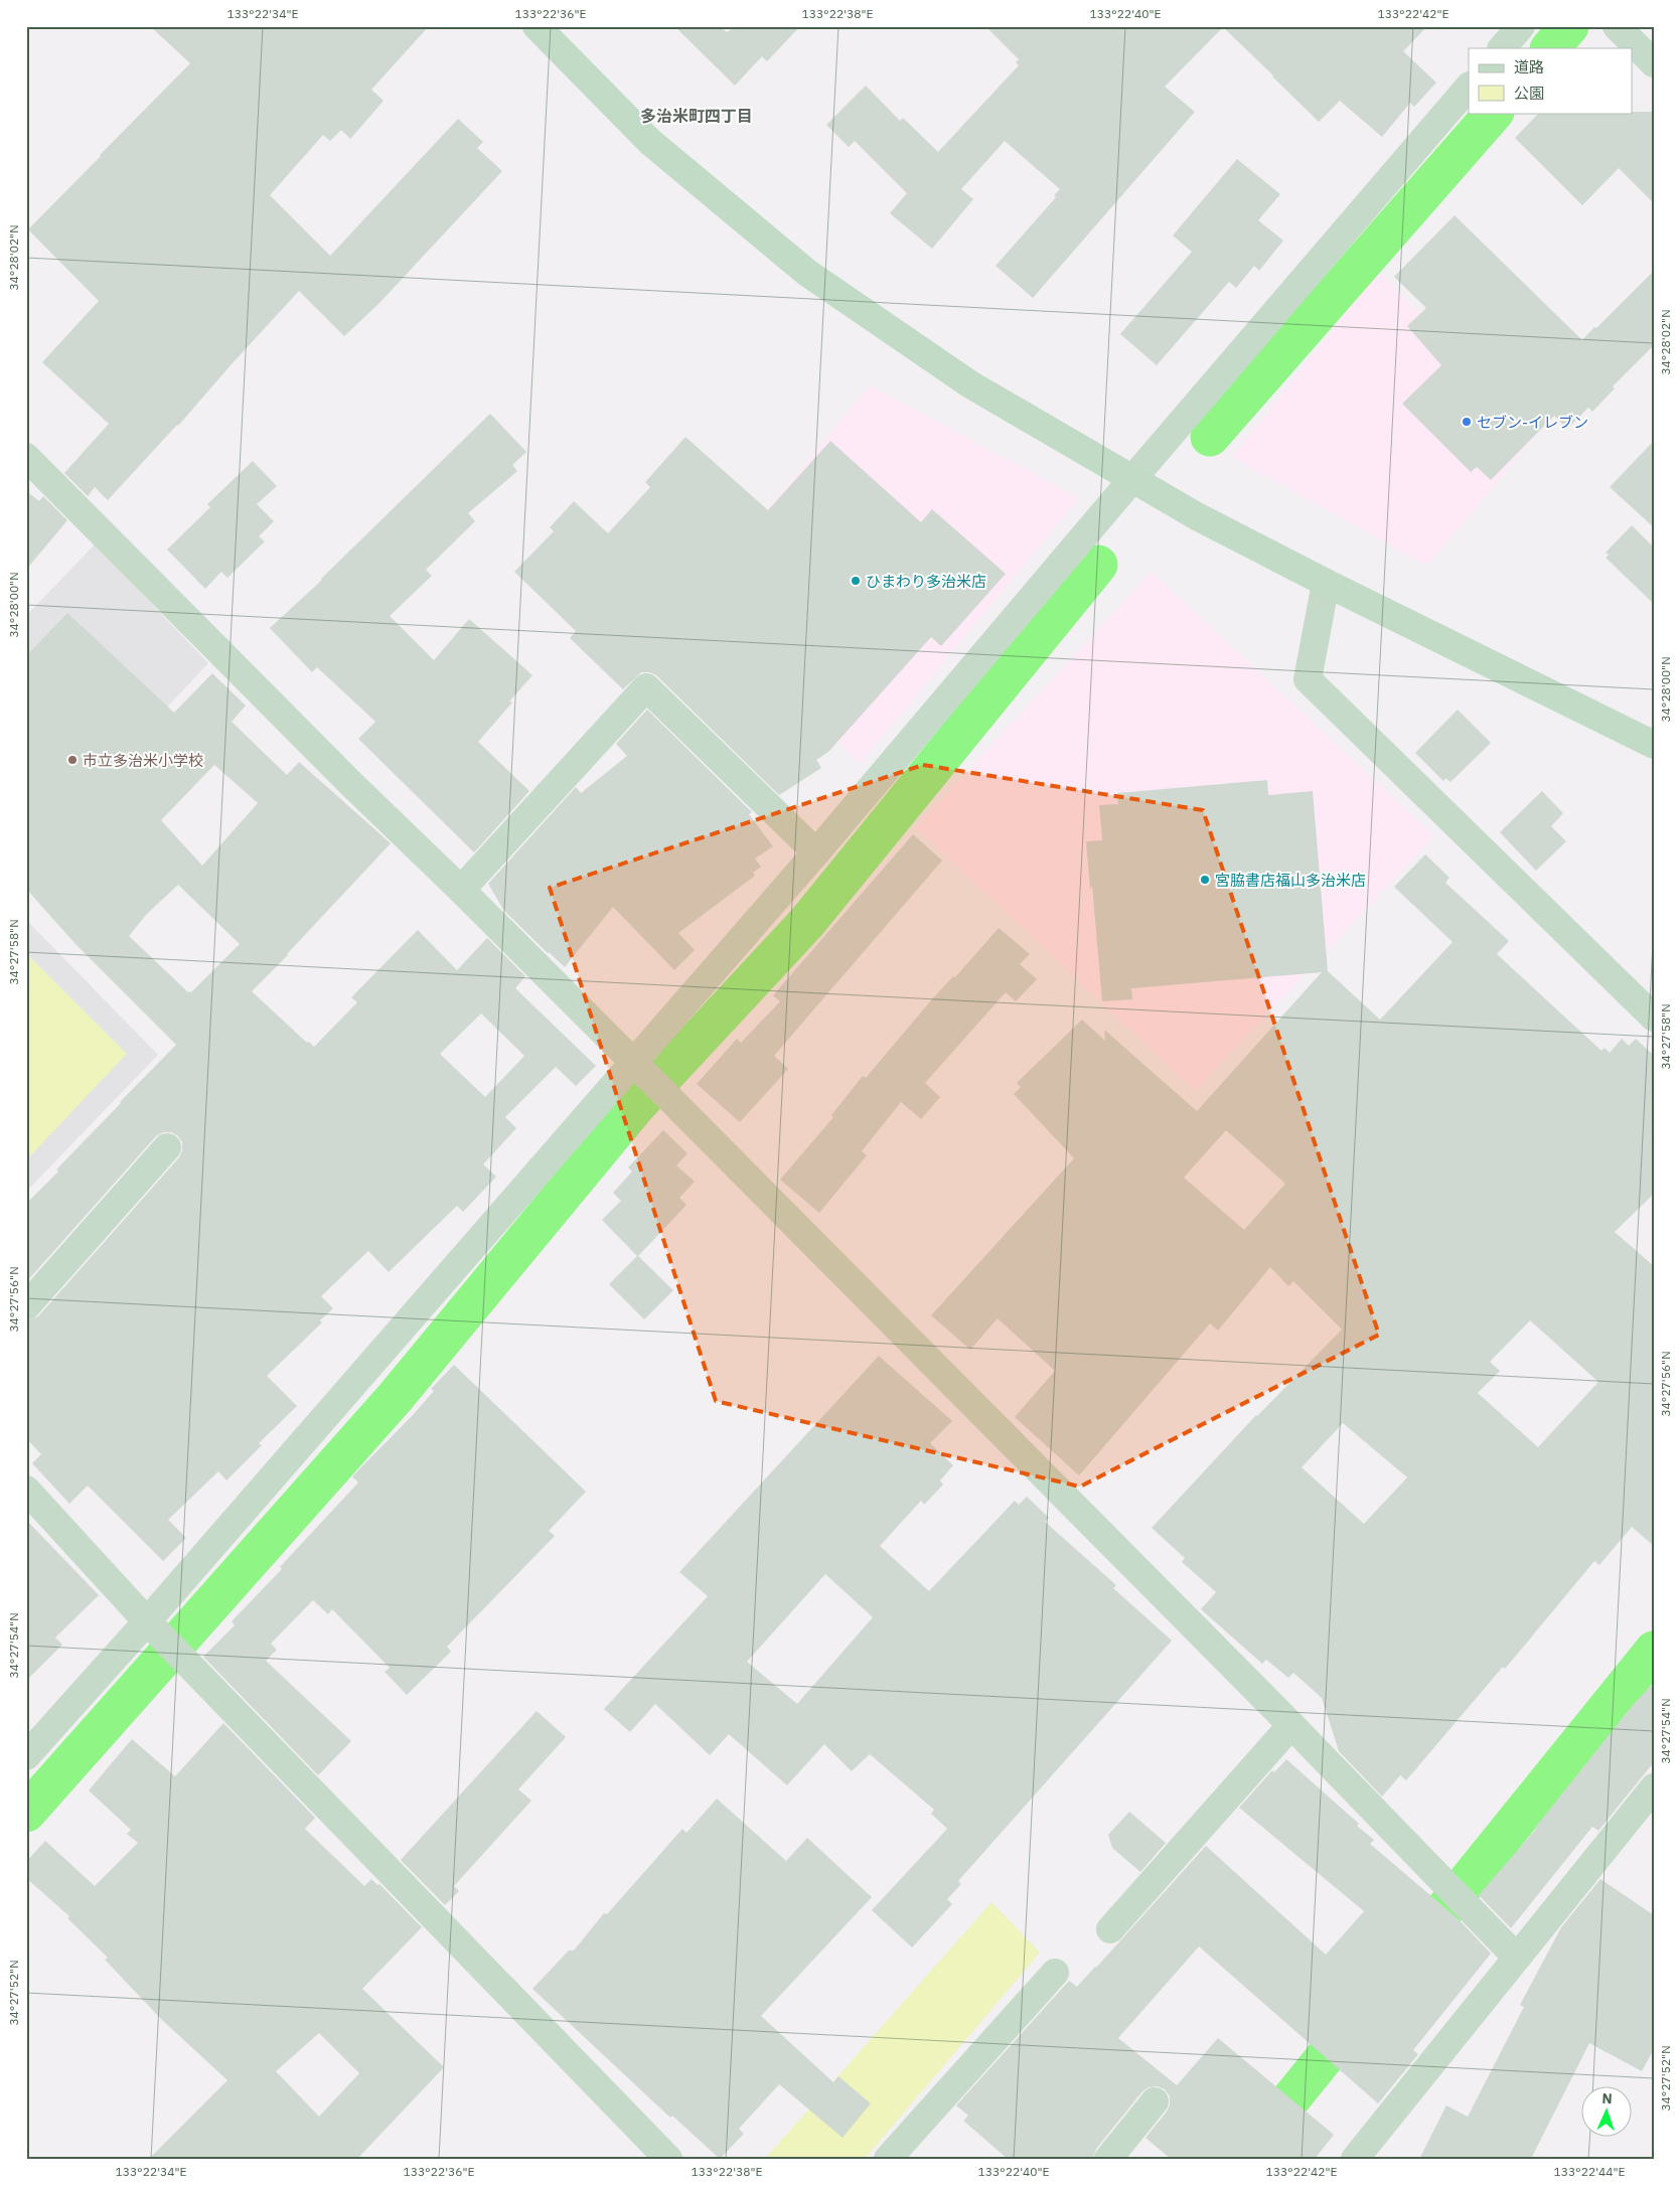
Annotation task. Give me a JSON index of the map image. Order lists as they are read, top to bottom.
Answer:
{
  "districts": ["多治米町四丁目"],
  "places": [
    "セブン-イレブン",
    "ひまわり多治米店",
    "市立多治米小学校",
    "宮脇書店福山多治米店"
  ],
  "legend": ["道路", "公園"],
  "north": "top",
  "coordinates": [
    "133°22'34\"E",
    "133°22'36\"E",
    "133°22'38\"E",
    "133°22'40\"E",
    "133°22'42\"E",
    "34°28'02\"N",
    "34°28'00\"N",
    "34°27'58\"N",
    "34°27'56\"N",
    "34°27'54\"N",
    "34°27'52\"N",
    "133°22'44\"E"
  ]
}
